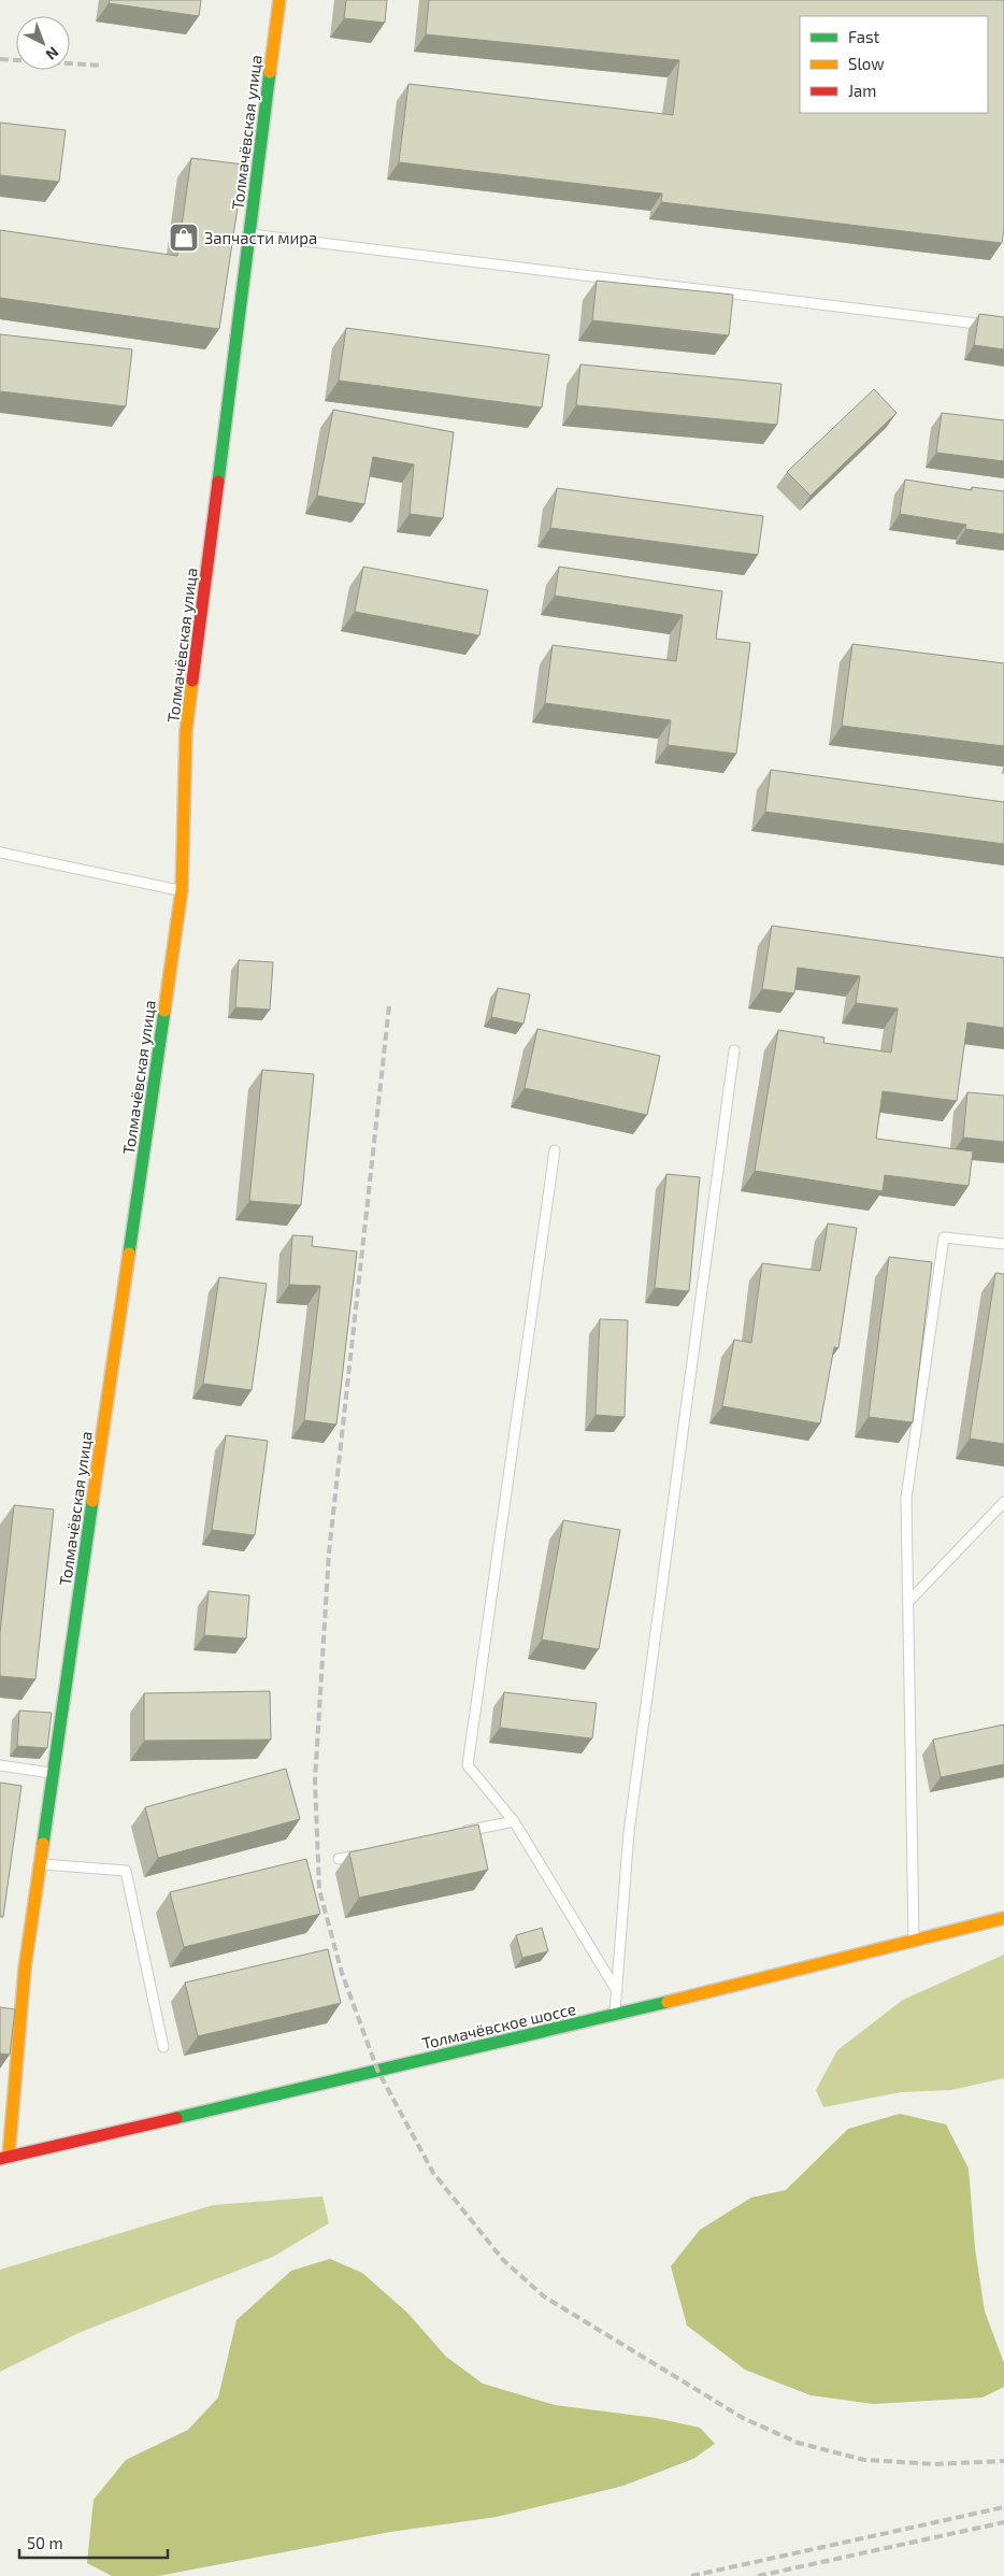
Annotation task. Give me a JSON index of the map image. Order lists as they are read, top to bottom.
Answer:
{
  "streets": {
    "street": ["Толмачёвская улица", "Толмачёвское шоссе"]
  },
  "crossings": [
    ["Толмачёвская улица", "Толмачёвское шоссе"]
  ],
  "places": {
    "shop": ["Запчасти мира"]
  },
  "legend": ["Fast", "Slow", "Jam"],
  "scale_bar": "50 m",
  "north": "bottom right"
}
